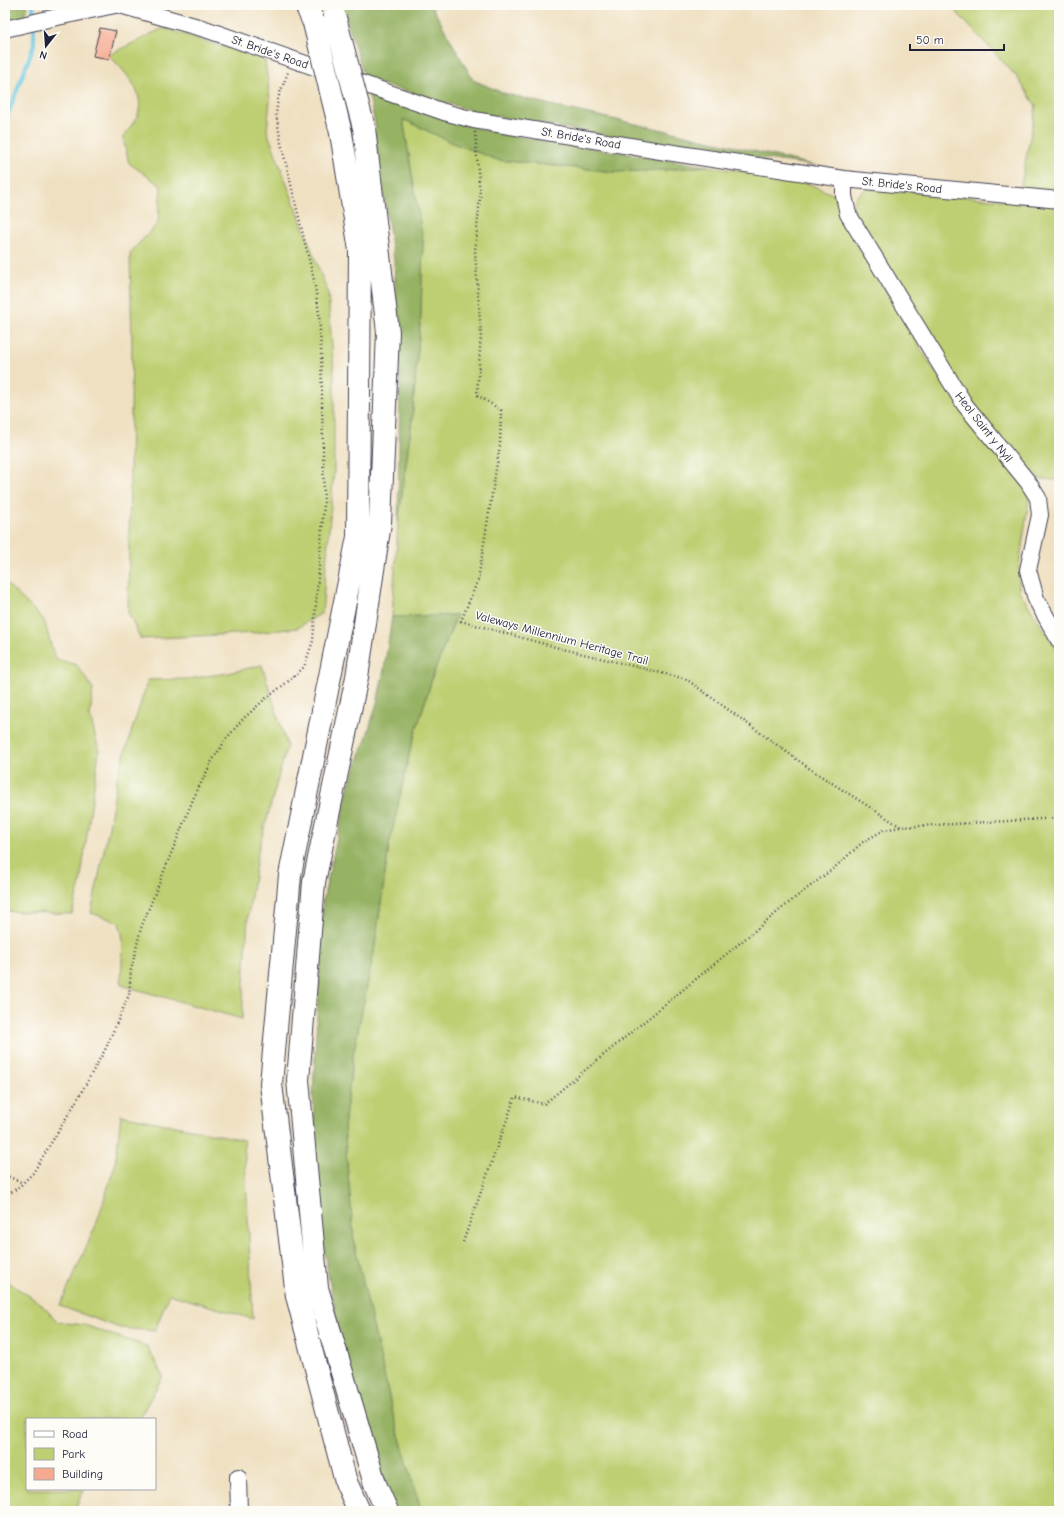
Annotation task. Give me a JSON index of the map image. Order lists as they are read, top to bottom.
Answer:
{
  "streets": {
    "street": ["St. Bride's Road", "Heol Saint y Nyll"],
    "path": ["Valeways Millennium Heritage Trail"]
  },
  "crossings": [
    ["St. Bride's Road", "Heol Saint y Nyll"],
    ["St. Bride's Road", "Valeways Millennium Heritage Trail"]
  ],
  "legend": ["Road", "Park", "Building"],
  "scale_bar": "50 m",
  "north": "bottom"
}
